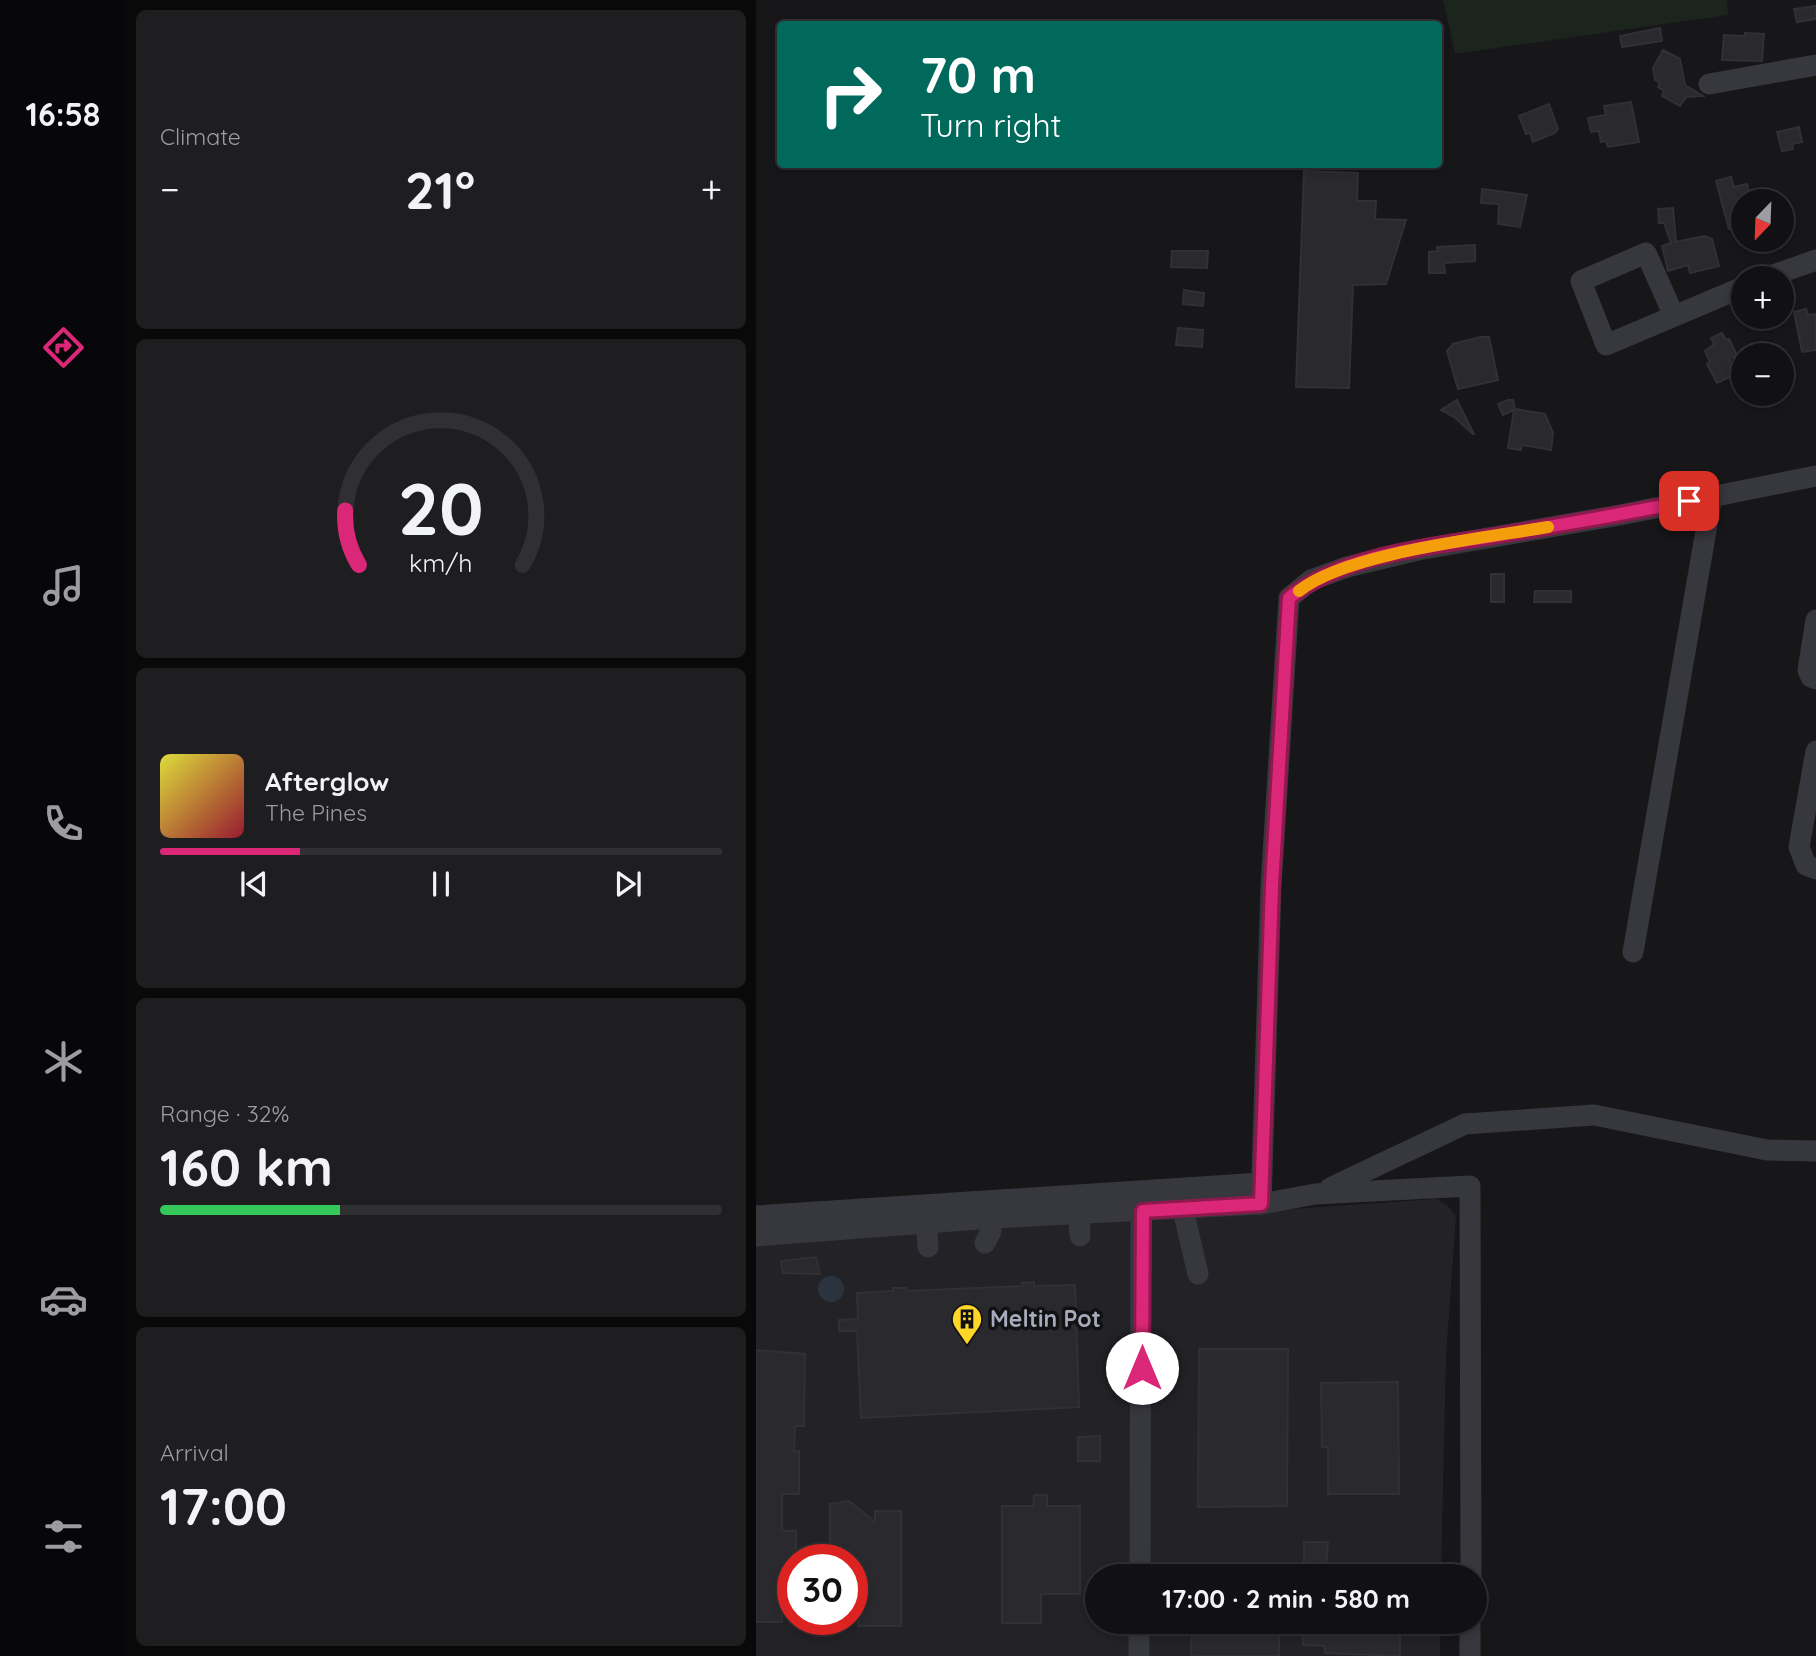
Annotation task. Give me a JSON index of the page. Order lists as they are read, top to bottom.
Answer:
{
  "places": {
    "building": ["Meltin Pot"]
  },
  "north": "bottom left",
  "page": {
    "tabs": "16:58",
    "tile": [
      "Climate",
      ["Range · 32%", "160 km"],
      ["Arrival", "17:00"]
    ],
    "turn": ["70 m", "Turn right"],
    "heat": ["−", "21°", "+"],
    "map_buttons": ["+", "−"],
    "song": ["Afterglow", "The Pines"],
    "limit": "30",
    "trip": "17:00 · 2 min · 580 m",
    "gauge": ["20", "km/h"]
  }
}
